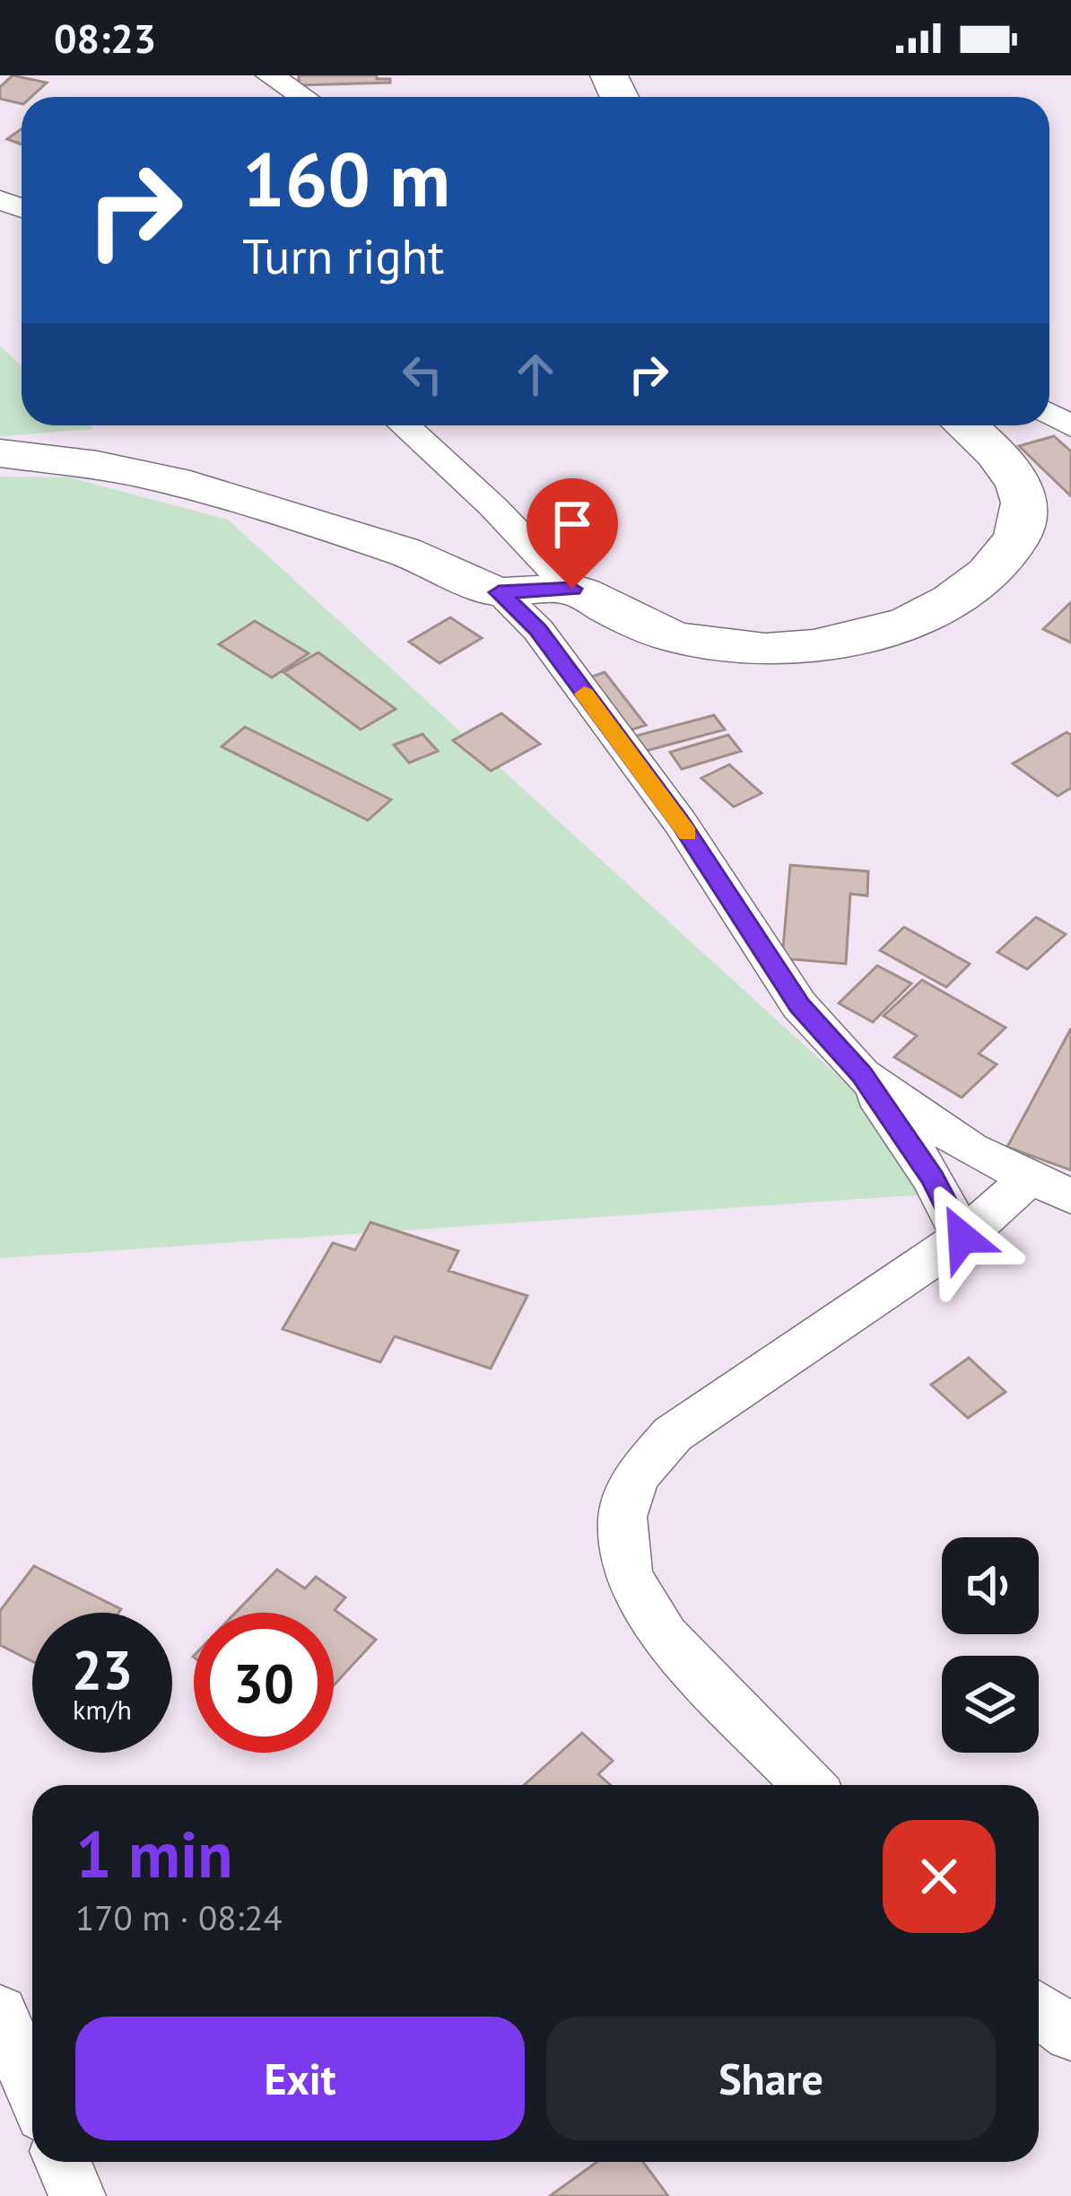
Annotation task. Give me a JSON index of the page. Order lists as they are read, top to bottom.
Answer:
{
  "page": {
    "status": "08:23",
    "turn": ["160 m", "Turn right"],
    "speed": "23 km/h",
    "limit": "30",
    "heading": ["1 min", "170 m · 08:24"],
    "buttons": ["Exit", "Share"]
  }
}
